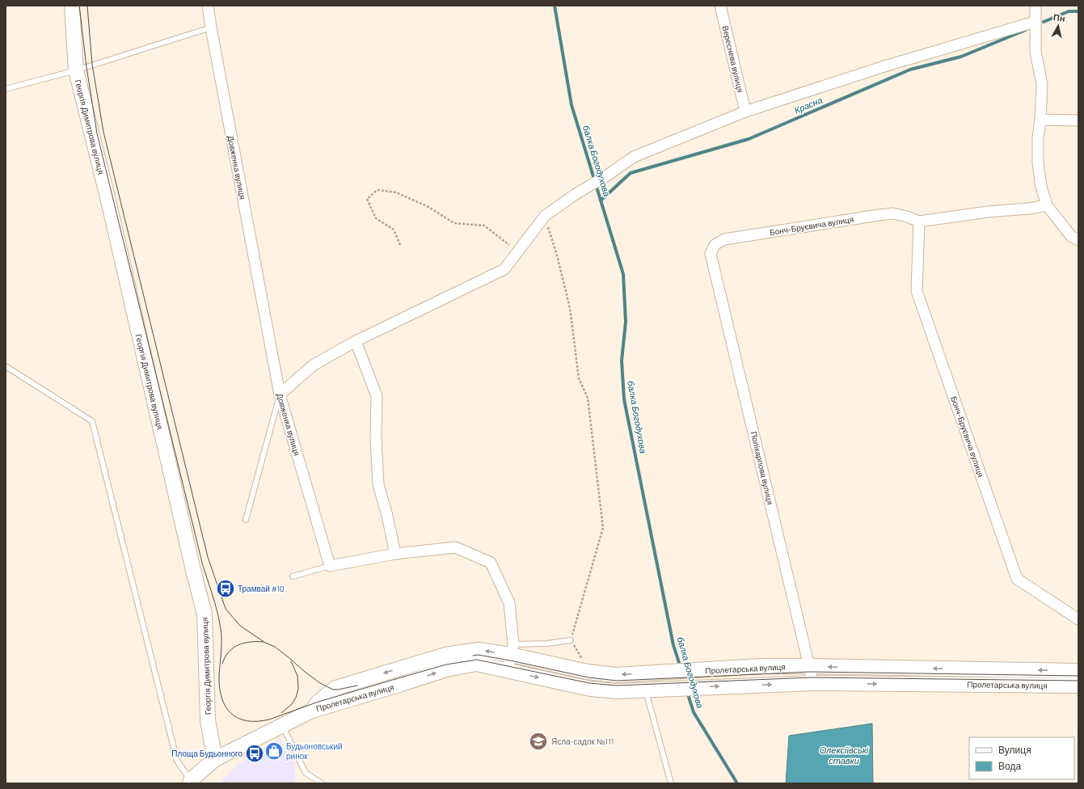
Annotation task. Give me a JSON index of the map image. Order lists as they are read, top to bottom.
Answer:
{
  "streets": {
    "main road": ["Георгія Димитрова вулиця", "Пролетарська вулиця"],
    "street": [
      "Вереснева вулиця",
      "Довженка вулиця",
      "Бонч-Бруєвича вулиця",
      "Полікарпова вулиця"
    ]
  },
  "crossings": [
    ["Бонч-Бруєвича вулиця", "Полікарпова вулиця"],
    ["Полікарпова вулиця", "Пролетарська вулиця"]
  ],
  "water": ["Красна", "балка Богодухова", "Олексіївські ставки"],
  "places": {
    "bus stop": ["Трамвай #10", "Площа Будьонного"],
    "school or university": ["Ясла-садок №111"],
    "shop": ["Будьоновський ринок"]
  },
  "legend": ["Вулиця", "Вода"],
  "north": "top"
}
